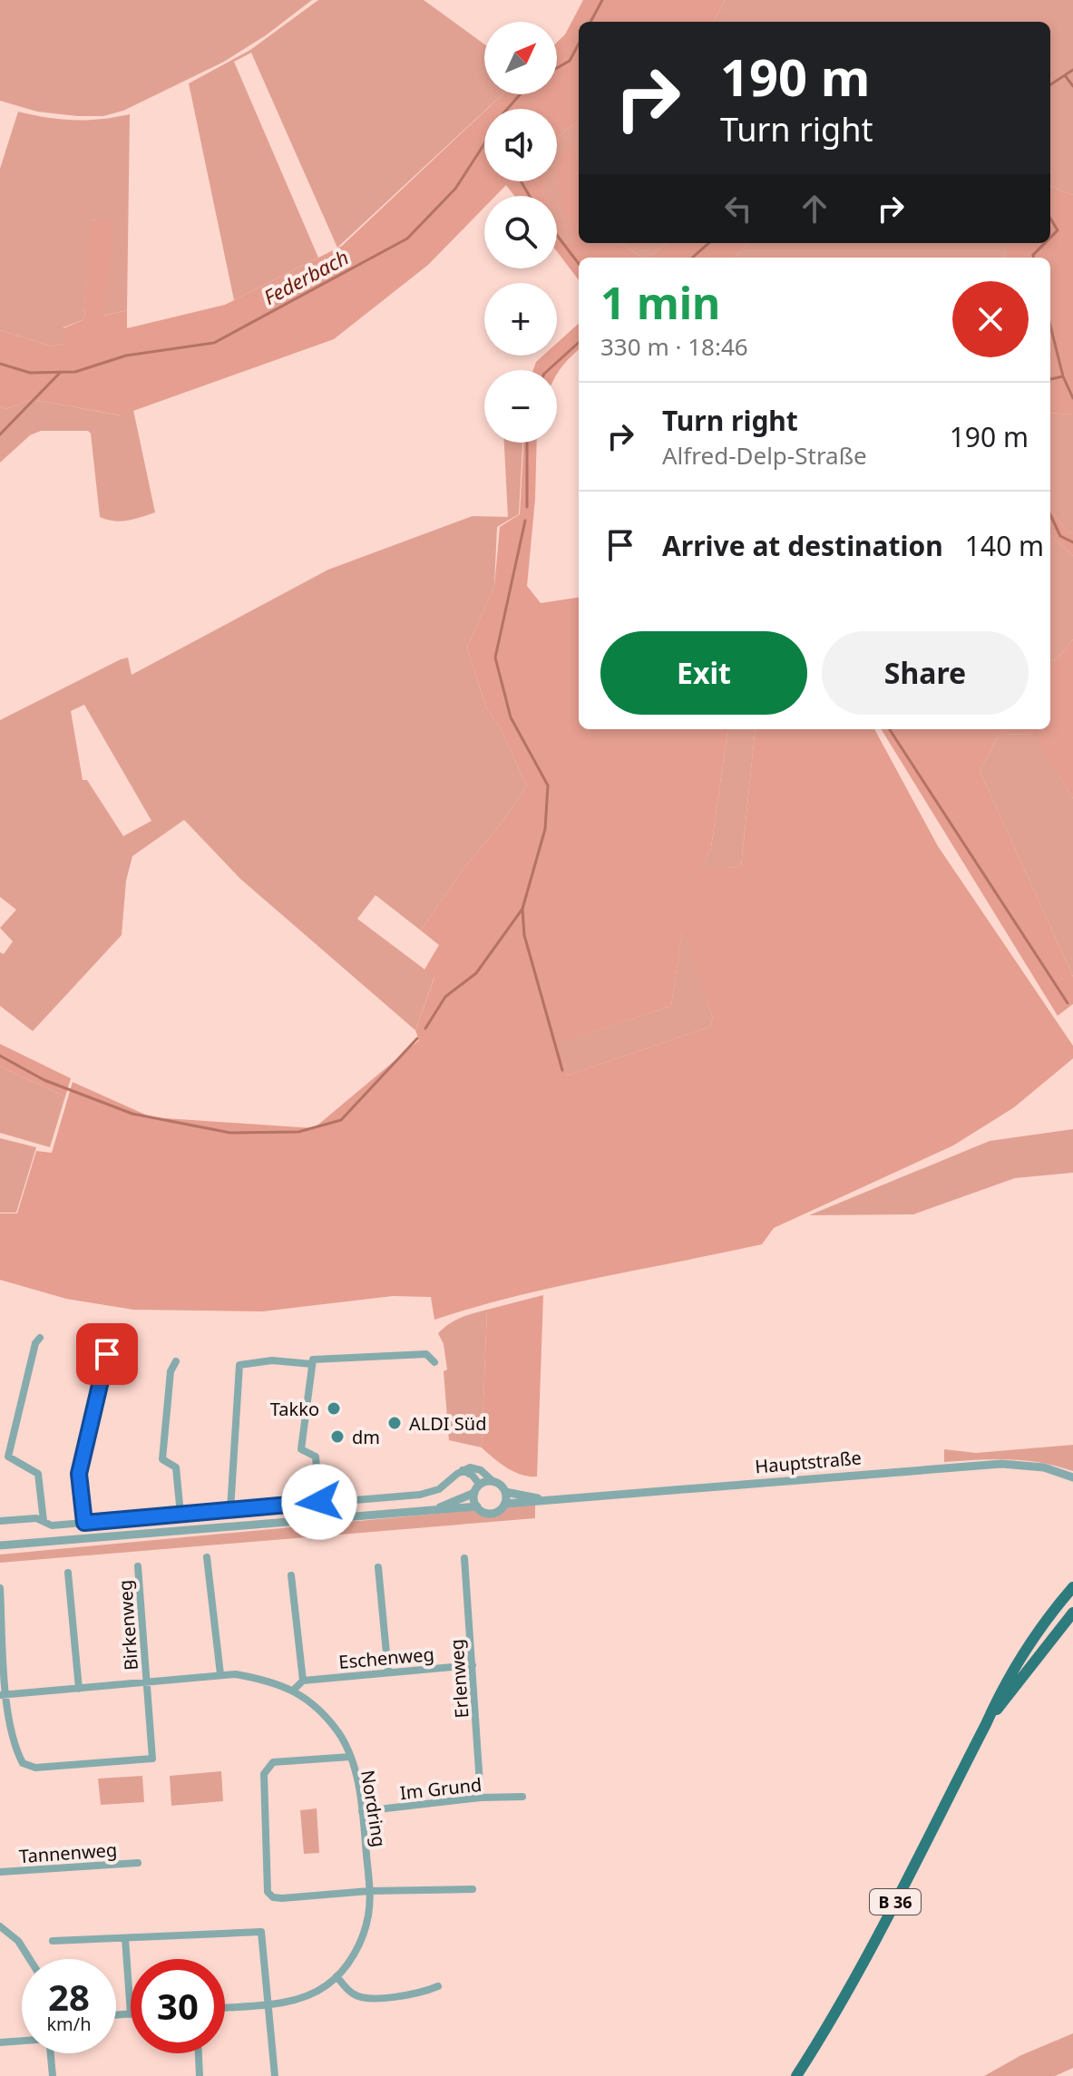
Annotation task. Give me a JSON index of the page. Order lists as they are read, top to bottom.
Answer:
{
  "streets": {
    "main road": ["B 36"],
    "street": [
      "Hauptstraße",
      "Birkenweg",
      "Eschenweg",
      "Erlenweg",
      "Im Grund",
      "Nordring",
      "Tannenweg"
    ]
  },
  "crossings": [
    ["Birkenweg", "Nordring"],
    ["Eschenweg", "Erlenweg"],
    ["Erlenweg", "Im Grund"],
    ["Im Grund", "Nordring"]
  ],
  "water": ["Federbach"],
  "places": ["Takko", "ALDI Süd", "dm"],
  "north": "top right",
  "page": {
    "map_buttons": ["+", "−"],
    "turn": ["190 m", "Turn right"],
    "heading": ["1 min", "330 m · 18:46"],
    "list": [
      {
        "name": "Turn right",
        "note": "Alfred-Delp-Straße",
        "value": "190 m"
      },
      {
        "name": "Arrive at destination",
        "value": "140 m"
      }
    ],
    "buttons": ["Exit", "Share"],
    "speed": "28 km/h",
    "limit": "30"
  }
}
